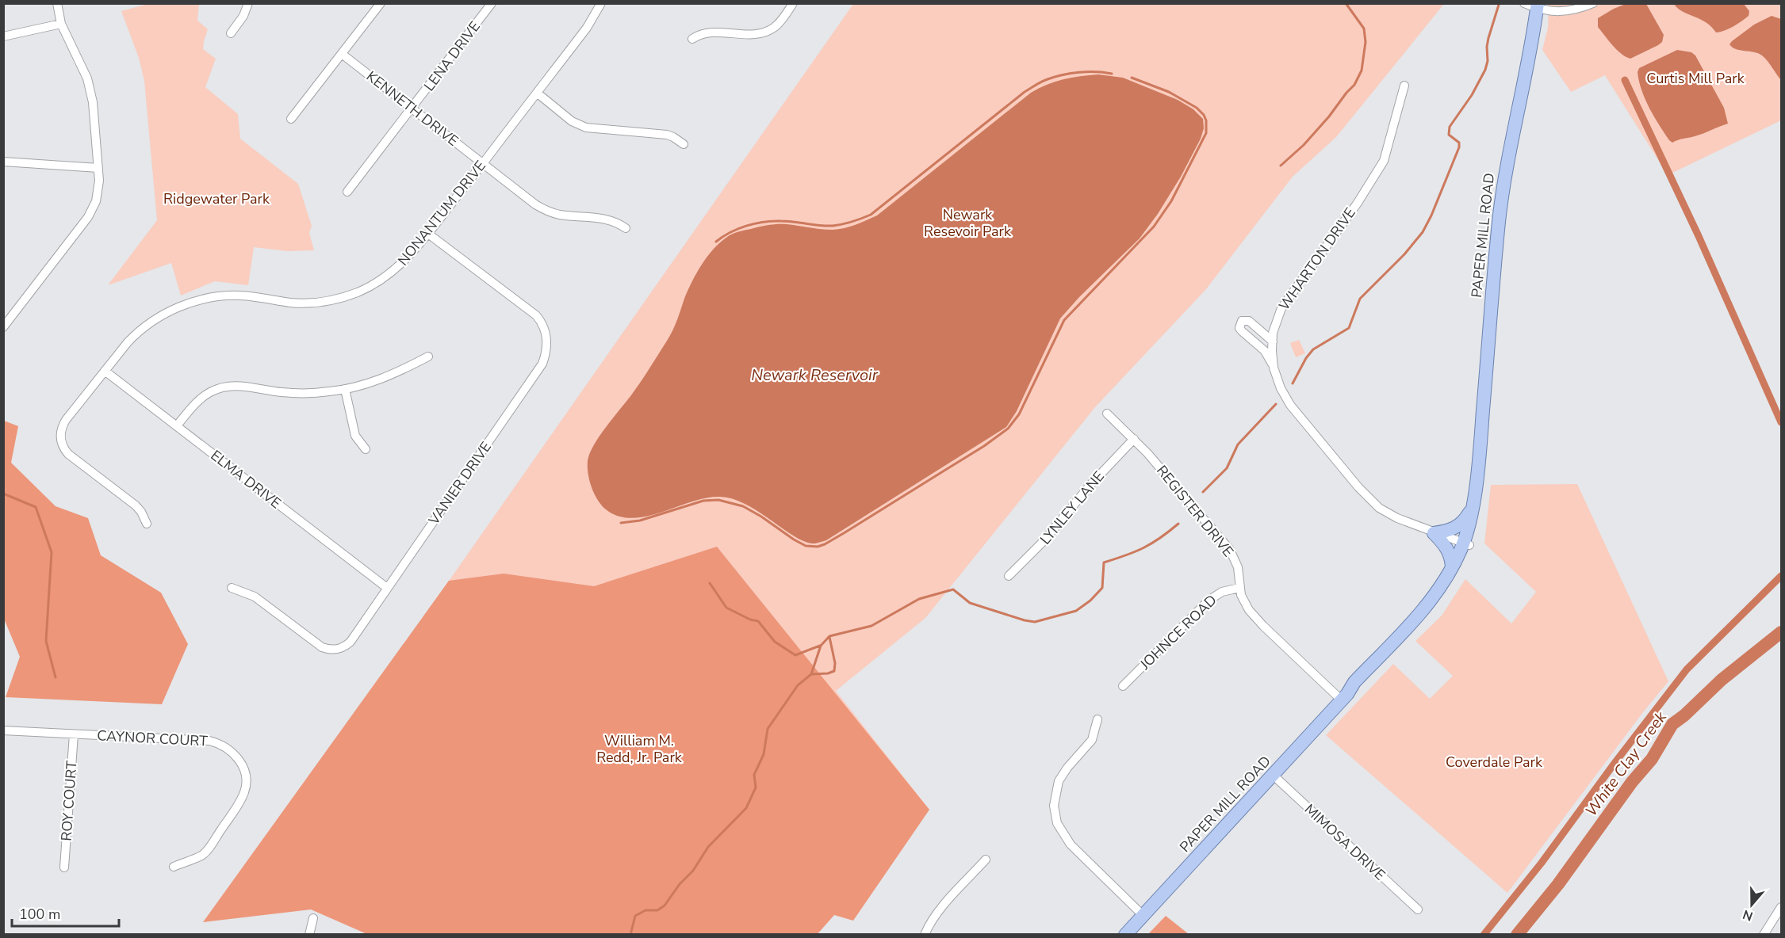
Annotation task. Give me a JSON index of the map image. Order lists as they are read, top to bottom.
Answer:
{
  "streets": {
    "main road": ["PAPER MILL ROAD"],
    "street": [
      "LENA DRIVE",
      "KENNETH DRIVE",
      "NONANTUM DRIVE",
      "WHARTON DRIVE",
      "ELMA DRIVE",
      "VANIER DRIVE",
      "LYNLEY LANE",
      "REGISTER DRIVE",
      "JOHNCE ROAD",
      "CAYNOR COURT",
      "ROY COURT",
      "MIMOSA DRIVE"
    ]
  },
  "crossings": [
    ["LENA DRIVE", "KENNETH DRIVE"],
    ["KENNETH DRIVE", "NONANTUM DRIVE"],
    ["NONANTUM DRIVE", "ELMA DRIVE"],
    ["NONANTUM DRIVE", "VANIER DRIVE"],
    ["PAPER MILL ROAD", "WHARTON DRIVE"],
    ["PAPER MILL ROAD", "REGISTER DRIVE"],
    ["PAPER MILL ROAD", "MIMOSA DRIVE"],
    ["ELMA DRIVE", "VANIER DRIVE"],
    ["LYNLEY LANE", "REGISTER DRIVE"],
    ["REGISTER DRIVE", "JOHNCE ROAD"],
    ["CAYNOR COURT", "ROY COURT"]
  ],
  "water": ["Newark Reservoir", "White Clay Creek"],
  "parks": [
    "Curtis Mill Park",
    "Ridgewater Park",
    "Newark Resevoir Park",
    "William M. Redd, Jr. Park",
    "Coverdale Park"
  ],
  "scale_bar": "100 m",
  "north": "bottom"
}
